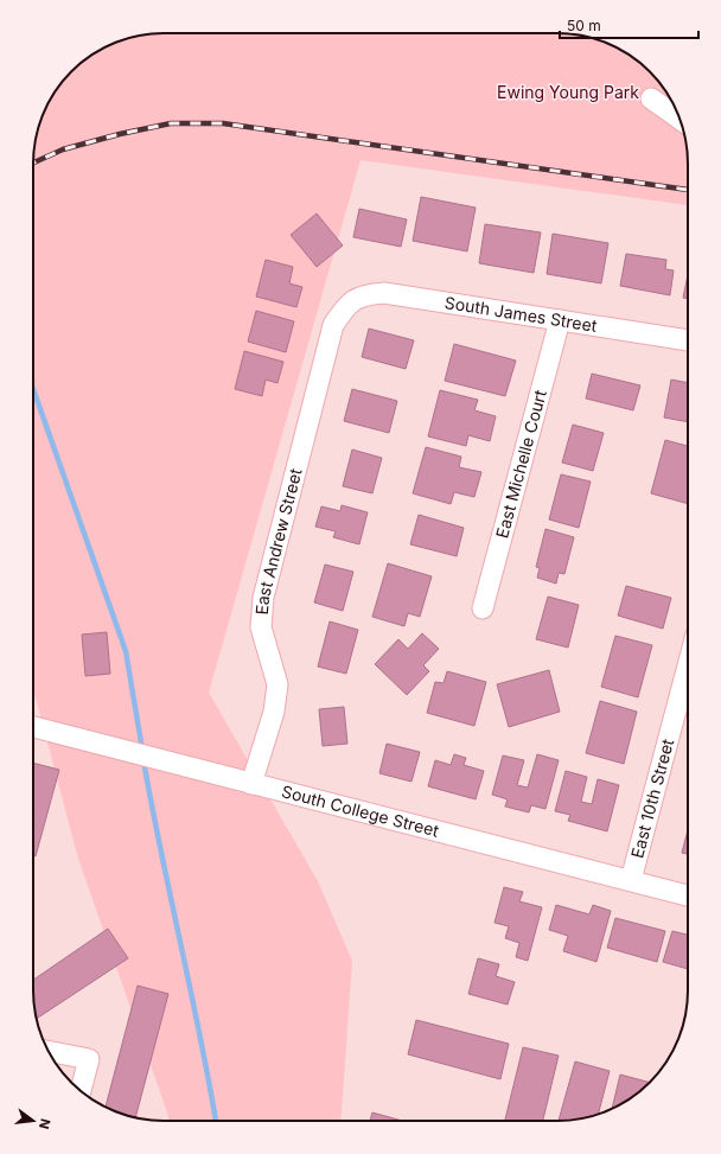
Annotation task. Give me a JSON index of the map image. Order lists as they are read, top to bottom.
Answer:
{
  "streets": {
    "street": [
      "South James Street",
      "East Michelle Court",
      "East Andrew Street",
      "East 10th Street",
      "South College Street"
    ]
  },
  "crossings": [
    ["South James Street", "East Michelle Court"],
    ["South James Street", "East Andrew Street"],
    ["East Andrew Street", "South College Street"],
    ["East 10th Street", "South College Street"]
  ],
  "parks": ["Ewing Young Park"],
  "scale_bar": "50 m",
  "north": "right"
}
